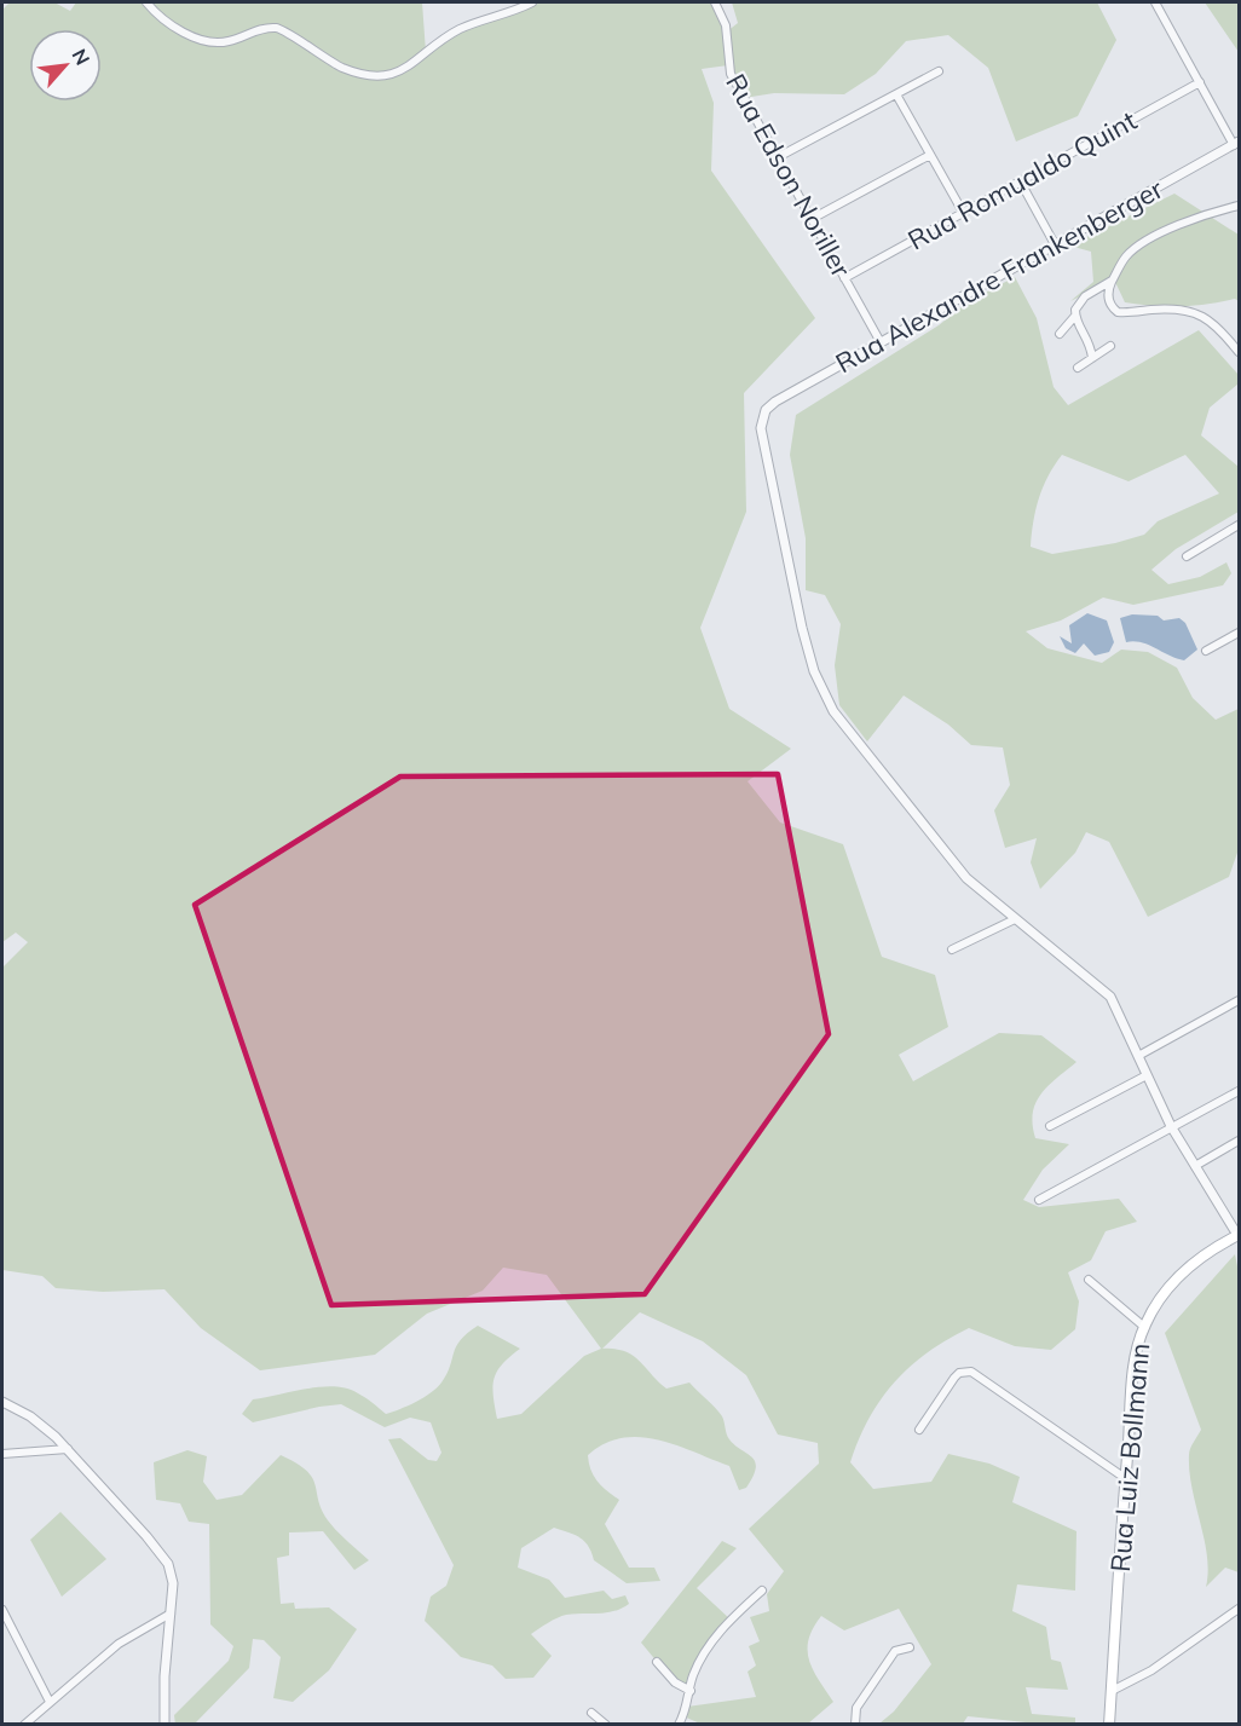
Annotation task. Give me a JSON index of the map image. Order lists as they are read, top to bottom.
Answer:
{
  "streets": {
    "main road": ["Rua Luiz Bollmann"],
    "street": ["Rua Edson Noriller", "Rua Romualdo Quint", "Rua Alexandre Frankenberger"]
  },
  "crossings": [
    ["Rua Edson Noriller", "Rua Romualdo Quint"],
    ["Rua Edson Noriller", "Rua Alexandre Frankenberger"]
  ],
  "north": "top right"
}
